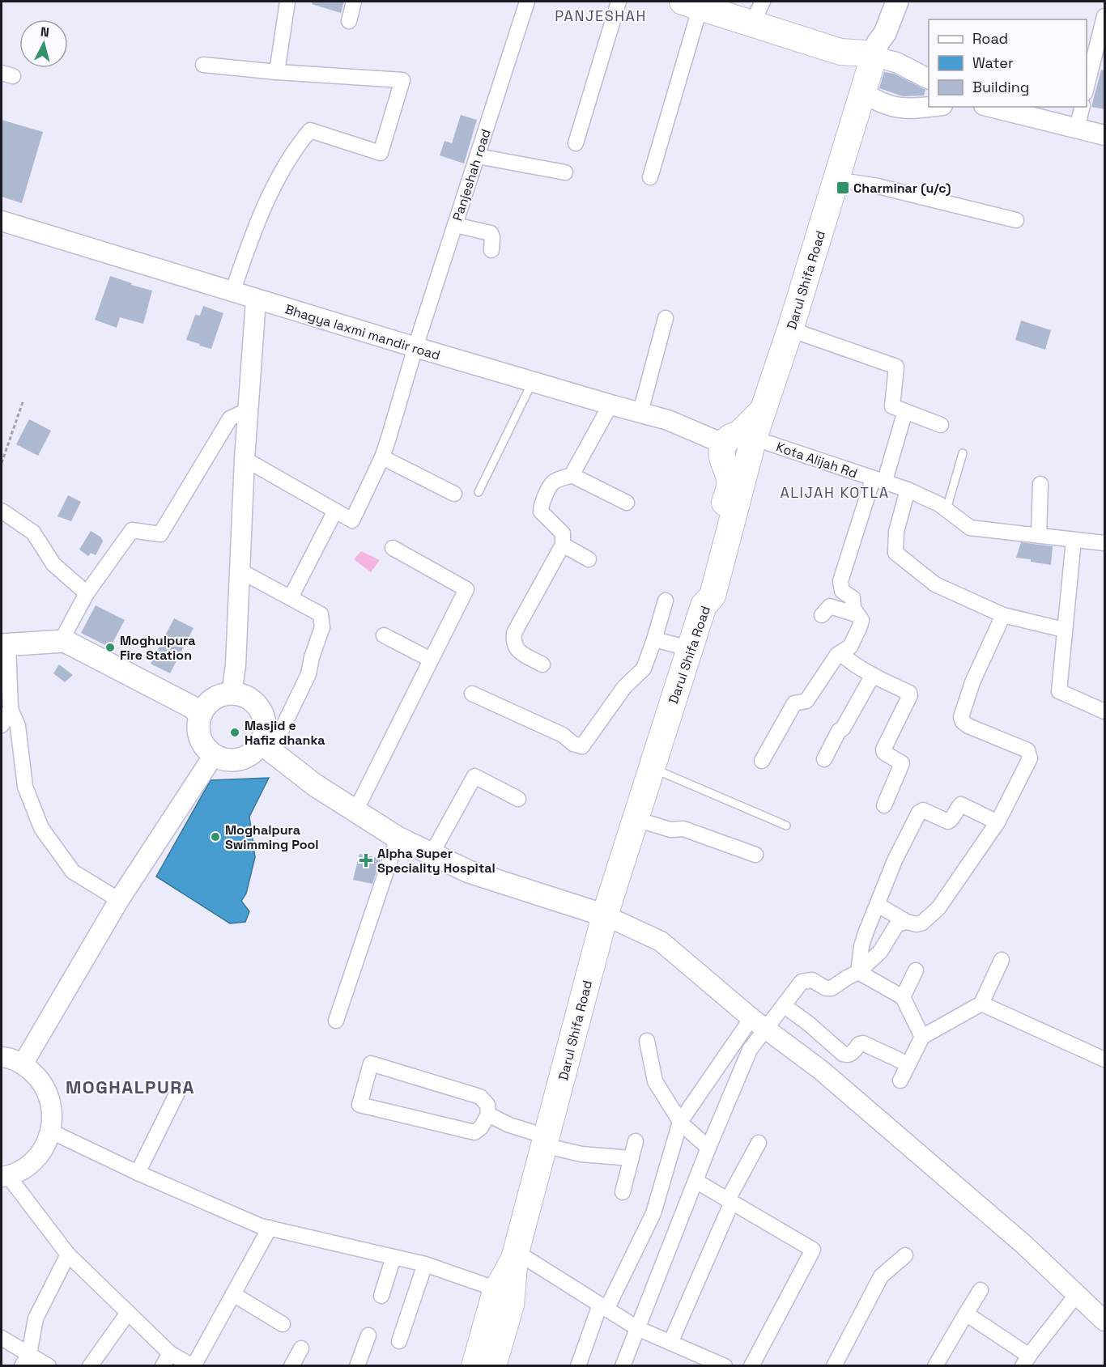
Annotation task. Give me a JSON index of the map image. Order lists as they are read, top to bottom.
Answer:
{
  "streets": {
    "highway": ["Darul Shifa Road"],
    "main road": ["Bhagya laxmi mandir road"],
    "street": ["Panjeshah road", "Kota Alijah Rd"]
  },
  "crossings": [
    ["Panjeshah road", "Bhagya laxmi mandir road"],
    ["Darul Shifa Road", "Bhagya laxmi mandir road"],
    ["Darul Shifa Road", "Kota Alijah Rd"],
    ["Bhagya laxmi mandir road", "Kota Alijah Rd"]
  ],
  "districts": ["PANJESHAH", "ALIJAH KOTLA", "MOGHALPURA"],
  "places": {
    "transit": ["Charminar (u/c)"],
    "other": ["Moghulpura Fire Station", "Masjid e Hafiz dhanka", "Moghalpura Swimming Pool"],
    "health": ["Alpha Super Speciality Hospital"]
  },
  "legend": ["Road", "Water", "Building"],
  "north": "top"
}
